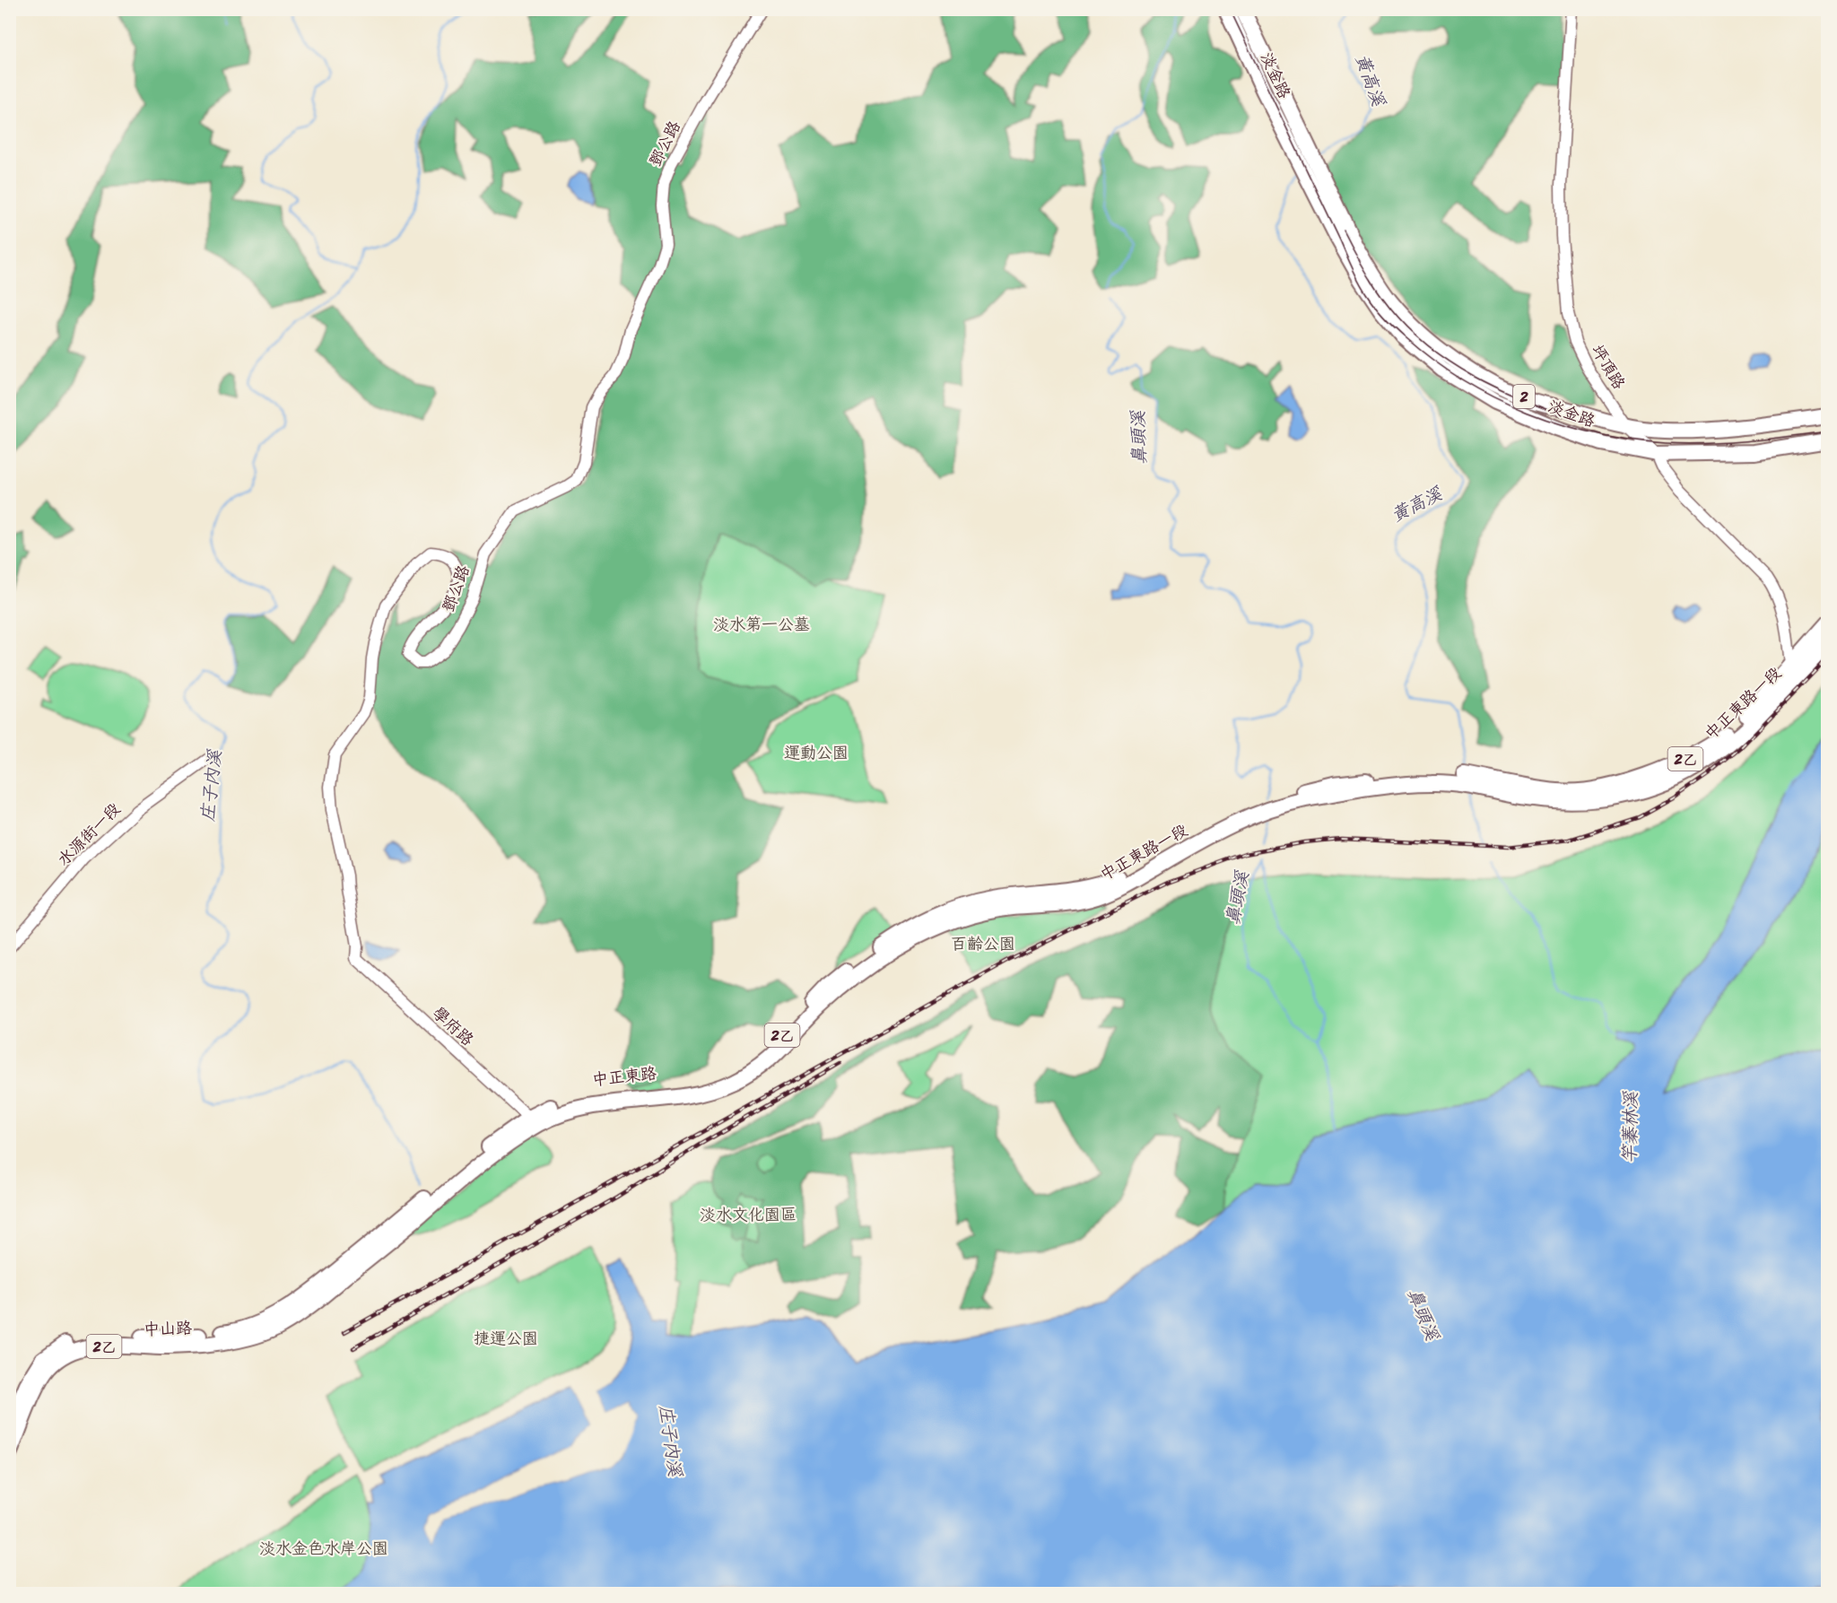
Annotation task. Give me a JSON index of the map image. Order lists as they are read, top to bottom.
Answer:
{
  "streets": {
    "main road": [
      "淡金路",
      "2",
      "中正東路一段",
      "2乙",
      "中正東路",
      "中山路"
    ],
    "street": [
      "鄧公路",
      "坪頂路",
      "水源街一段",
      "學府路"
    ]
  },
  "crossings": [
    ["淡金路", "坪頂路"],
    ["鄧公路", "學府路"],
    ["坪頂路", "中正東路一段"],
    ["中正東路一段", "中正東路"],
    ["學府路", "中正東路"],
    ["中正東路", "中山路"]
  ],
  "water": [
    "黃高溪",
    "鼻頭溪",
    "庄子內溪",
    "竿蓁林溪"
  ],
  "parks": [
    "淡水第一公墓",
    "運動公園",
    "百齡公園",
    "淡水文化園區",
    "捷運公園",
    "淡水金色水岸公園"
  ]
}
